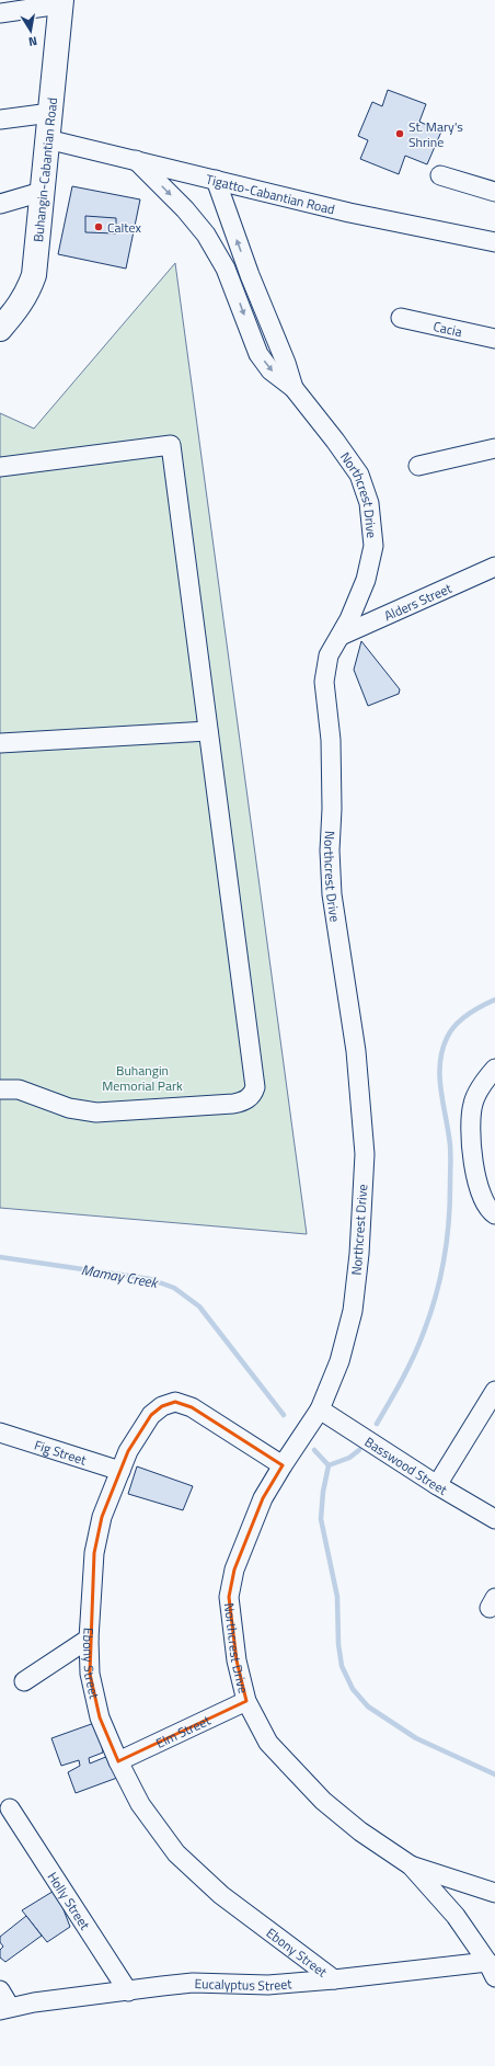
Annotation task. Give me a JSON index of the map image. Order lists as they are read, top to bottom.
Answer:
{
  "streets": {
    "main road": ["Buhangin-Cabantian Road"],
    "street": [
      "Tigatto-Cabantian Road",
      "Cacia",
      "Northcrest Drive",
      "Alders Street",
      "Fig Street",
      "Basswood Street",
      "Ebony Street",
      "Elm Street",
      "Holly Street",
      "Eucalyptus Street"
    ]
  },
  "crossings": [
    ["Buhangin-Cabantian Road", "Tigatto-Cabantian Road"],
    ["Tigatto-Cabantian Road", "Northcrest Drive"],
    ["Northcrest Drive", "Alders Street"],
    ["Northcrest Drive", "Basswood Street"],
    ["Northcrest Drive", "Ebony Street"],
    ["Northcrest Drive", "Elm Street"],
    ["Northcrest Drive", "Eucalyptus Street"],
    ["Fig Street", "Ebony Street"],
    ["Ebony Street", "Elm Street"],
    ["Ebony Street", "Eucalyptus Street"],
    ["Holly Street", "Eucalyptus Street"]
  ],
  "water": ["Mamay Creek"],
  "parks": ["Buhangin Memorial Park"],
  "places": ["St. Mary's Shrine", "Caltex"],
  "north": "bottom"
}
